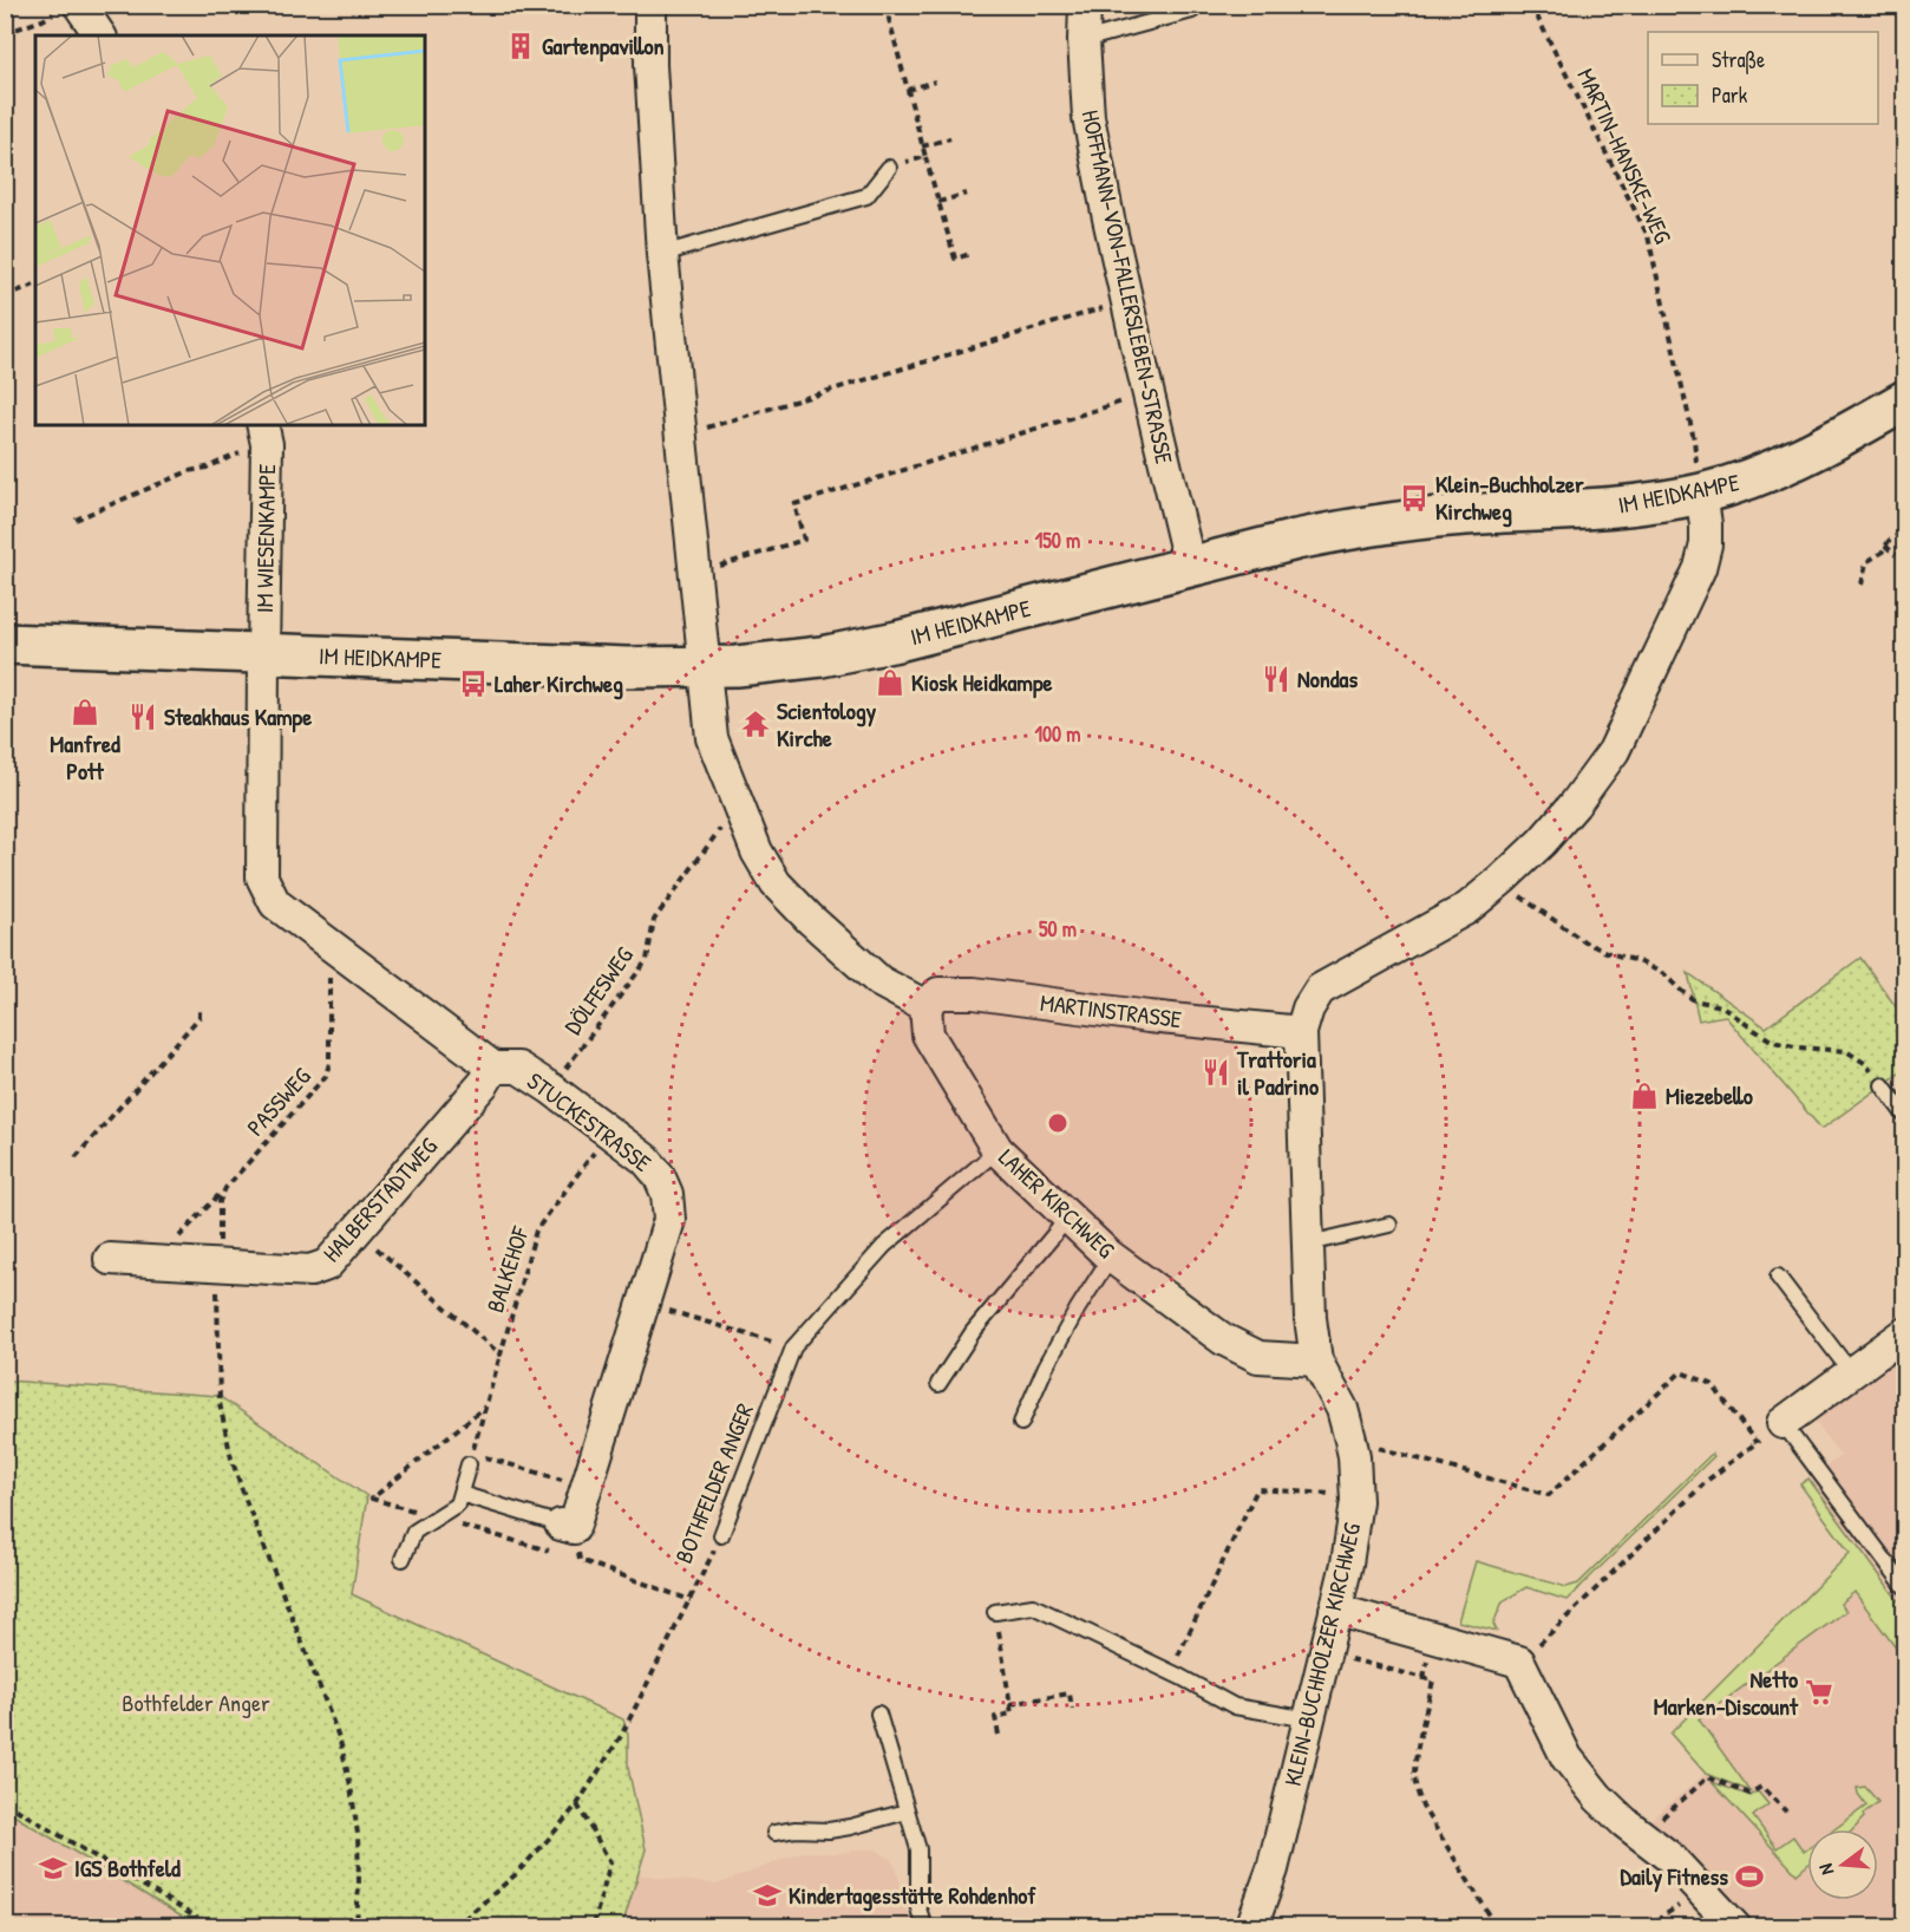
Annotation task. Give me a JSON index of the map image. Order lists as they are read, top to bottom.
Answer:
{
  "streets": {
    "street": [
      "HOFFMANN-VON-FALLERSLEBEN-STRASSE",
      "IM HEIDKAMPE",
      "IM WIESENKAMPE",
      "MARTINSTRASSE",
      "STUCKESTRASSE",
      "HALBERSTADTWEG",
      "LAHER KIRCHWEG",
      "KLEIN-BUCHHOLZER KIRCHWEG"
    ],
    "lane": ["BOTHFELDER ANGER"],
    "path": [
      "MARTIN-HANSKE-WEG",
      "DÖLFESWEG",
      "PASSWEG",
      "BALKEHOF"
    ]
  },
  "crossings": [
    ["MARTIN-HANSKE-WEG", "IM HEIDKAMPE"],
    ["MARTIN-HANSKE-WEG", "KLEIN-BUCHHOLZER KIRCHWEG"],
    ["HOFFMANN-VON-FALLERSLEBEN-STRASSE", "IM HEIDKAMPE"],
    ["IM HEIDKAMPE", "IM WIESENKAMPE"],
    ["IM HEIDKAMPE", "STUCKESTRASSE"],
    ["IM HEIDKAMPE", "KLEIN-BUCHHOLZER KIRCHWEG"],
    ["IM WIESENKAMPE", "STUCKESTRASSE"],
    ["DÖLFESWEG", "STUCKESTRASSE"],
    ["MARTINSTRASSE", "LAHER KIRCHWEG"],
    ["MARTINSTRASSE", "KLEIN-BUCHHOLZER KIRCHWEG"],
    ["PASSWEG", "STUCKESTRASSE"],
    ["STUCKESTRASSE", "HALBERSTADTWEG"],
    ["STUCKESTRASSE", "BALKEHOF"],
    ["HALBERSTADTWEG", "BALKEHOF"],
    ["LAHER KIRCHWEG", "BOTHFELDER ANGER"],
    ["LAHER KIRCHWEG", "KLEIN-BUCHHOLZER KIRCHWEG"]
  ],
  "parks": ["Bothfelder Anger"],
  "places": {
    "building": ["Gartenpavillon"],
    "bus stop": ["Klein-Buchholzer Kirchweg", "Laher Kirchweg"],
    "restaurant": ["Nondas", "Steakhaus Kampe", "Trattoria il Padrino"],
    "shop": ["Kiosk Heidkampe", "Manfred Pott", "Miezebello"],
    "temple": ["Scientology Kirche"],
    "supermarket": ["Netto Marken-Discount"],
    "school or university": ["IGS Bothfeld", "Kindertagesstätte Rohdenhof"],
    "sports": ["Daily Fitness"]
  },
  "legend": ["Straße", "Park"],
  "north": "left",
  "rings": ["150 m", "100 m", "50 m"]
}
